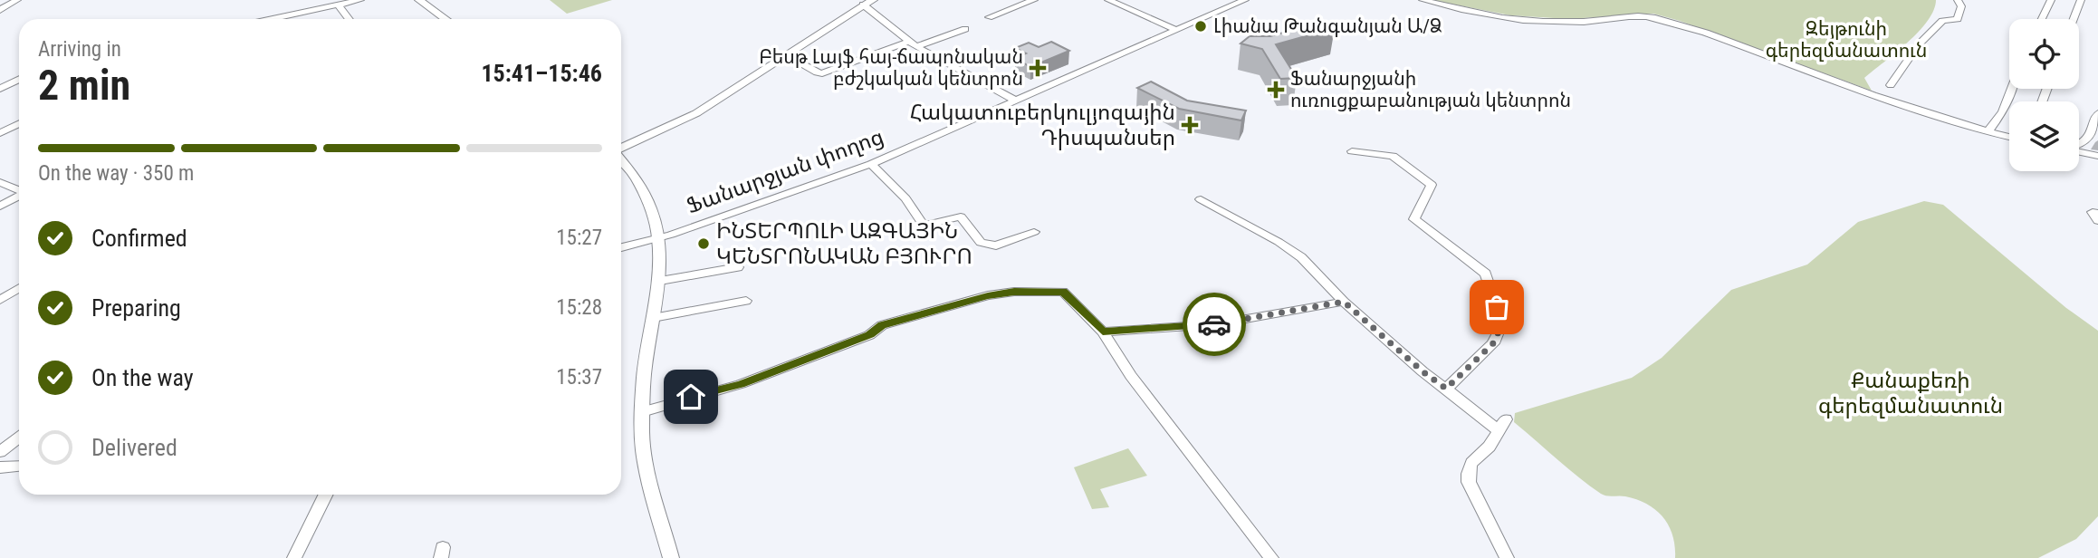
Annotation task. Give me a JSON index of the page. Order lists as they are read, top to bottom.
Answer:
{
  "streets": {
    "street": ["Ֆանարջյան փողոց"]
  },
  "parks": ["Զեյթունի գերեզմանատուն", "Քանաքեռի գերեզմանատուն"],
  "places": {
    "other": ["Լիանա Թանգանյան Ա/Ձ", "ԻՆՏԵՐՊՈԼԻ ԱԶԳԱՅԻՆ ԿԵՆՏՐՈՆԱԿԱՆ ԲՅՈՒՐՈ"],
    "health": ["Բեսթ Լայֆ հայ-ճապոնական բժշկական կենտրոն", "Ֆանարջյանի ուռուցքաբանության կենտրոն", "Հակատուբերկուլյոզային Դիսպանսեր"]
  },
  "page": {
    "heading": ["2 min", "Arriving in", "15:41–15:46"],
    "bar": "On the way · 350 m",
    "list": [
      ["Confirmed", "15:27"],
      ["Preparing", "15:28"],
      ["On the way", "15:37"],
      "Delivered"
    ]
  }
}
